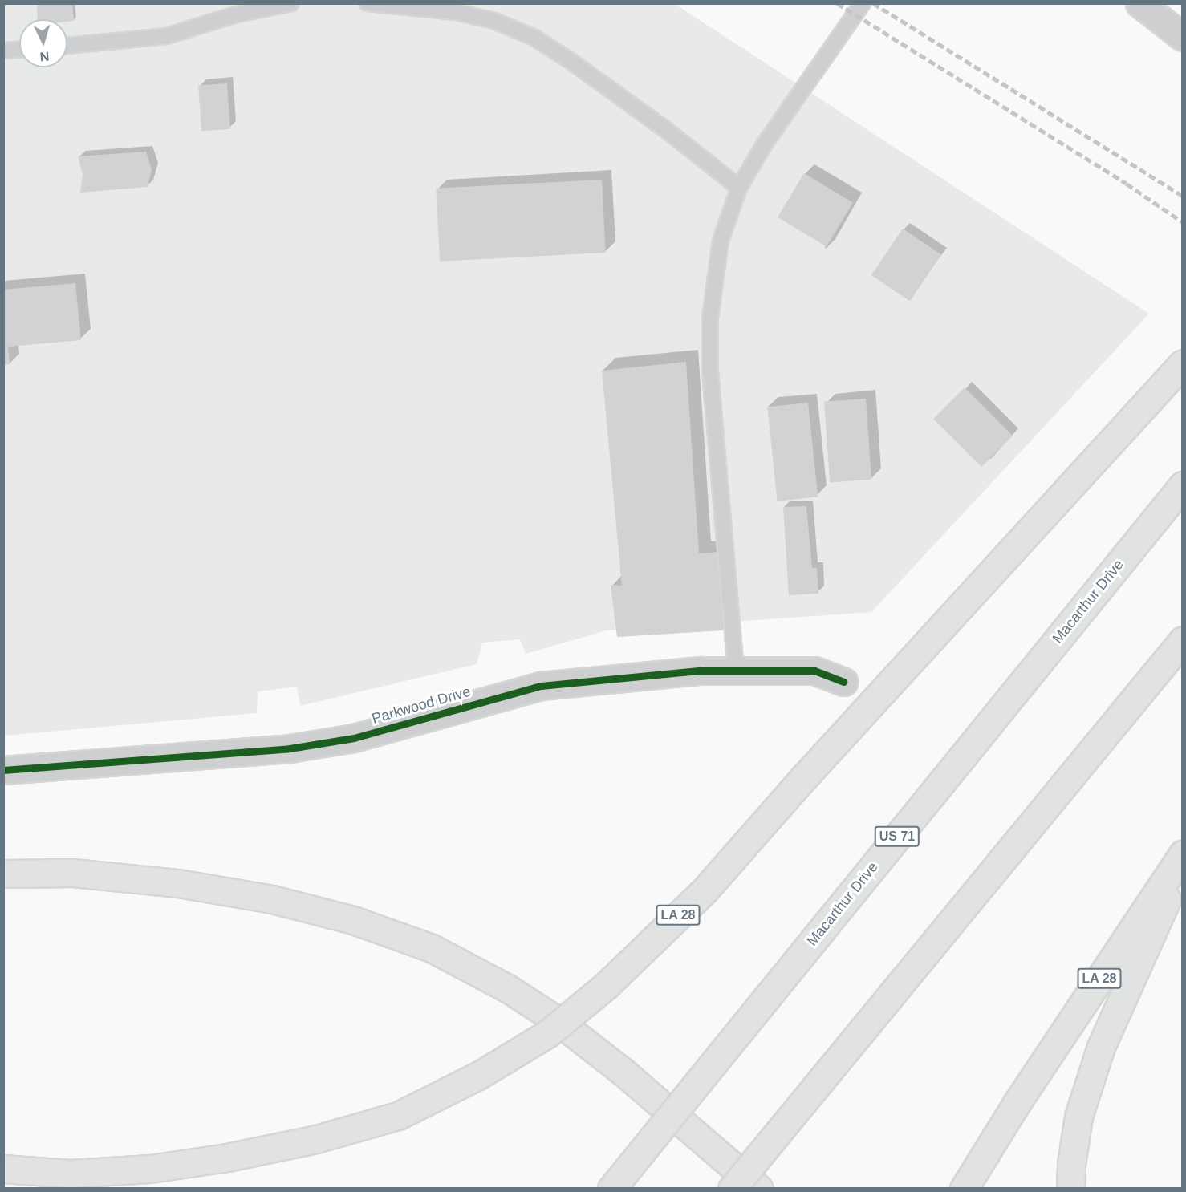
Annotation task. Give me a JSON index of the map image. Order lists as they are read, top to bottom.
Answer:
{
  "streets": {
    "highway": ["Macarthur Drive", "US 71", "LA 28"],
    "street": ["Parkwood Drive"]
  },
  "north": "bottom"
}
